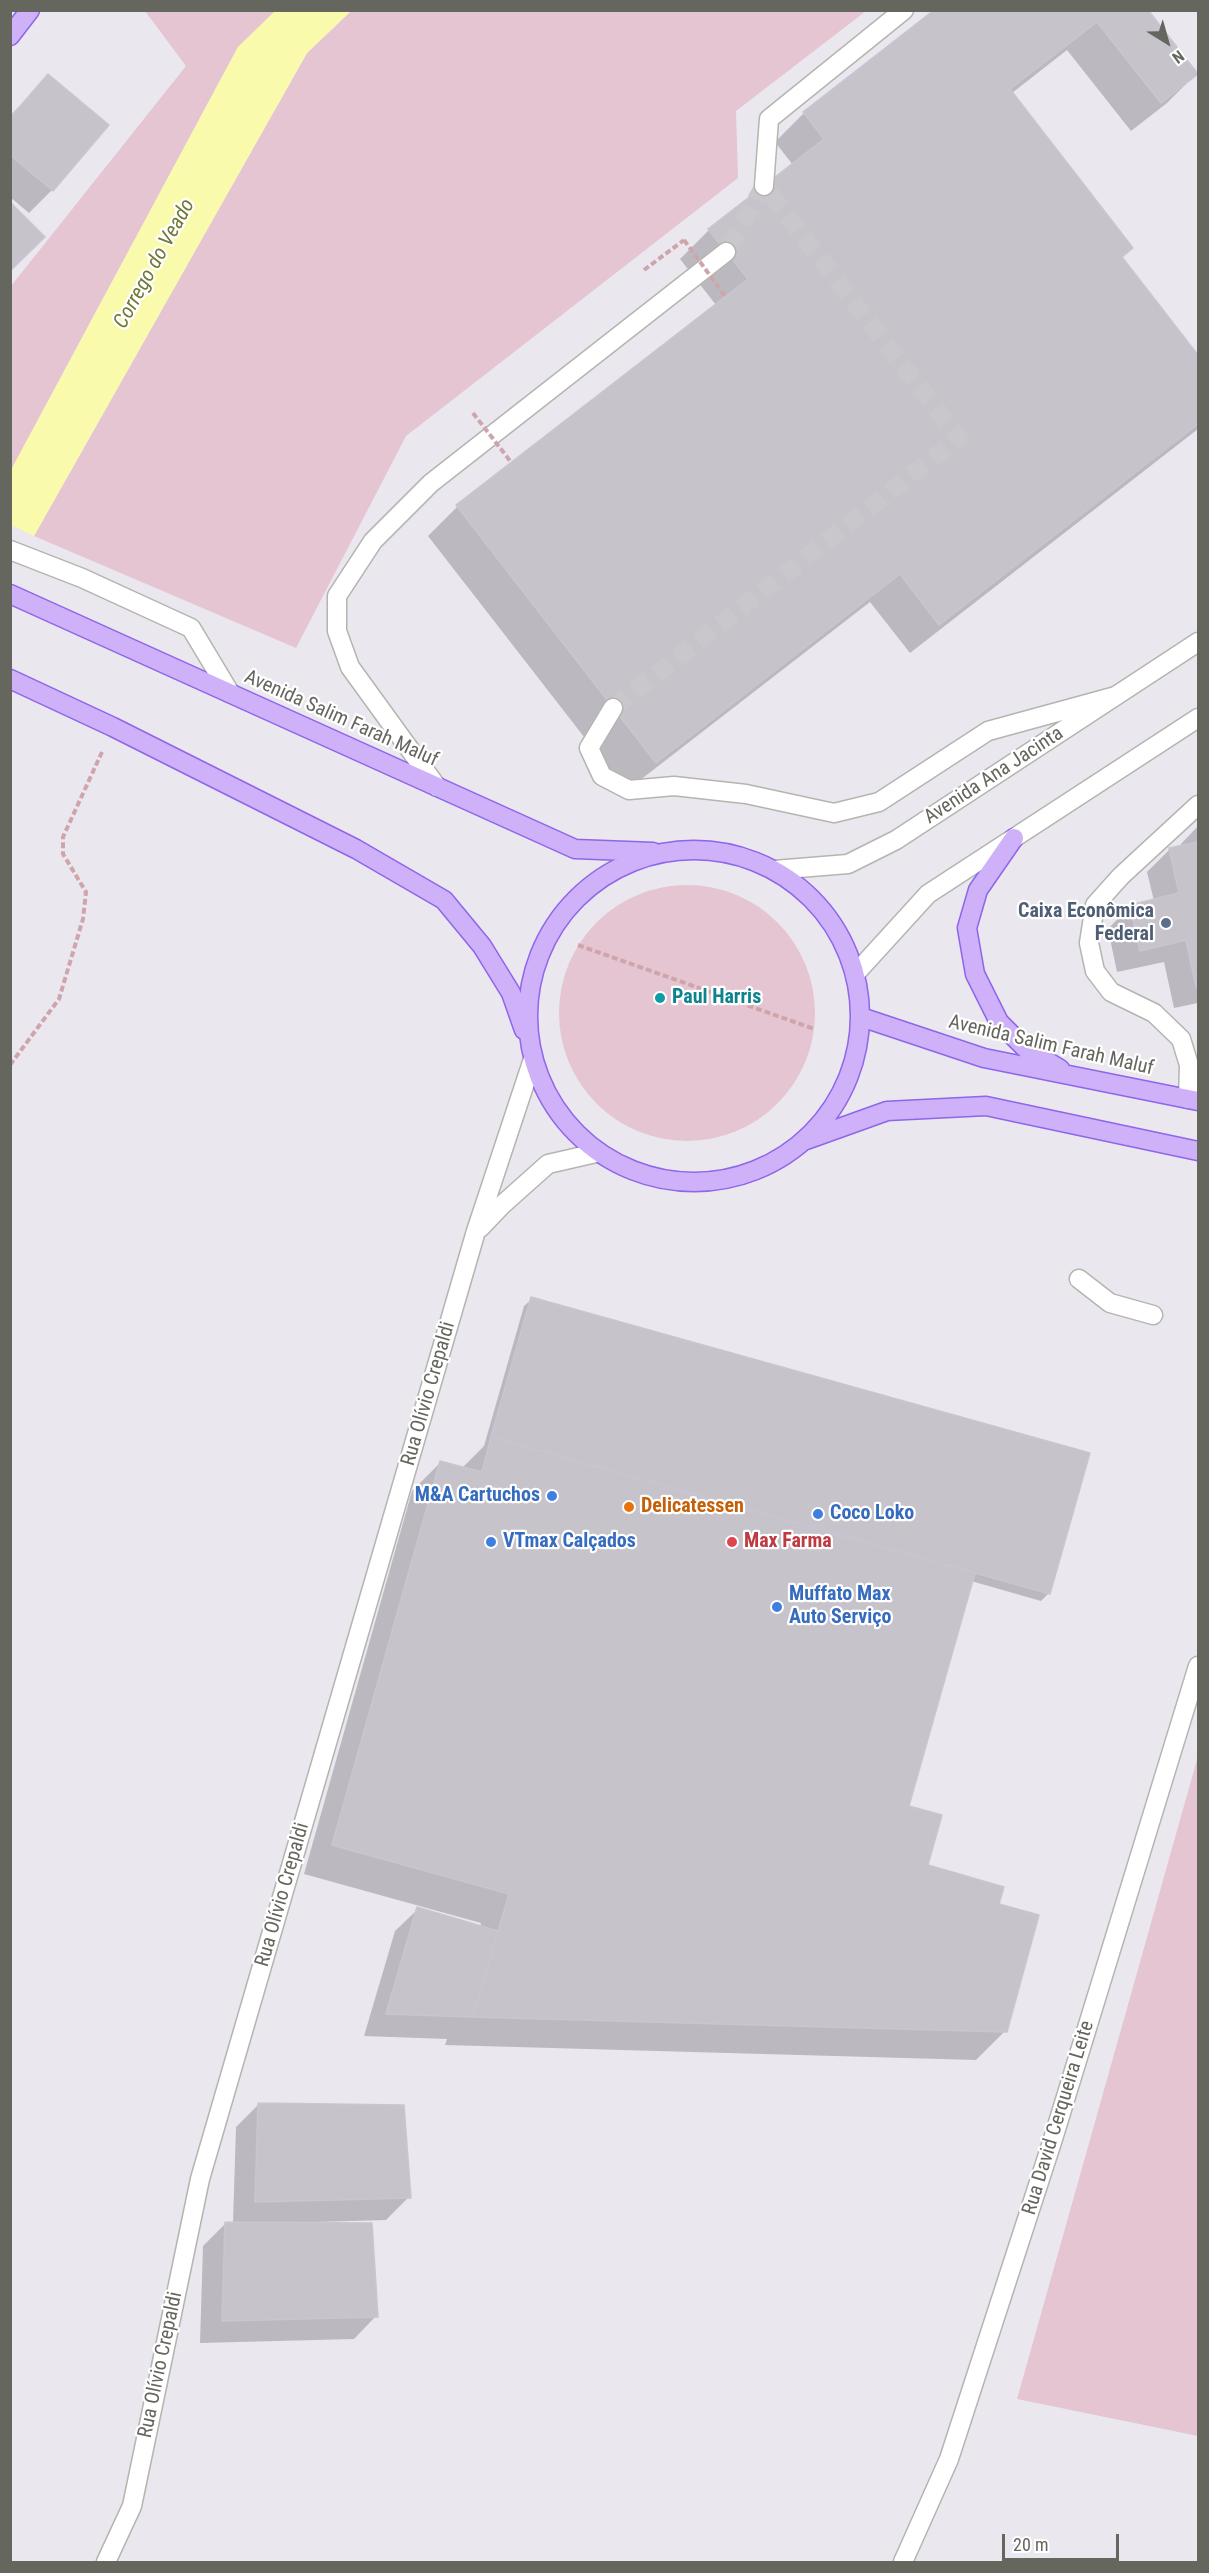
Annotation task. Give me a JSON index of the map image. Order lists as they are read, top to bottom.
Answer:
{
  "streets": {
    "main road": ["Avenida Salim Farah Maluf"],
    "street": ["Avenida Ana Jacinta", "Rua Olívio Crepaldi", "Rua David Cerqueira Leite"]
  },
  "crossings": [
    ["Avenida Salim Farah Maluf", "Avenida Ana Jacinta"]
  ],
  "water": ["Corrego do Veado"],
  "places": [
    "Caixa Econômica Federal",
    "Paul Harris",
    "M&A Cartuchos",
    "Delicatessen",
    "Coco Loko",
    "VTmax Calçados",
    "Max Farma",
    "Muffato Max Auto Serviço"
  ],
  "scale_bar": "20 m",
  "north": "bottom right"
}
